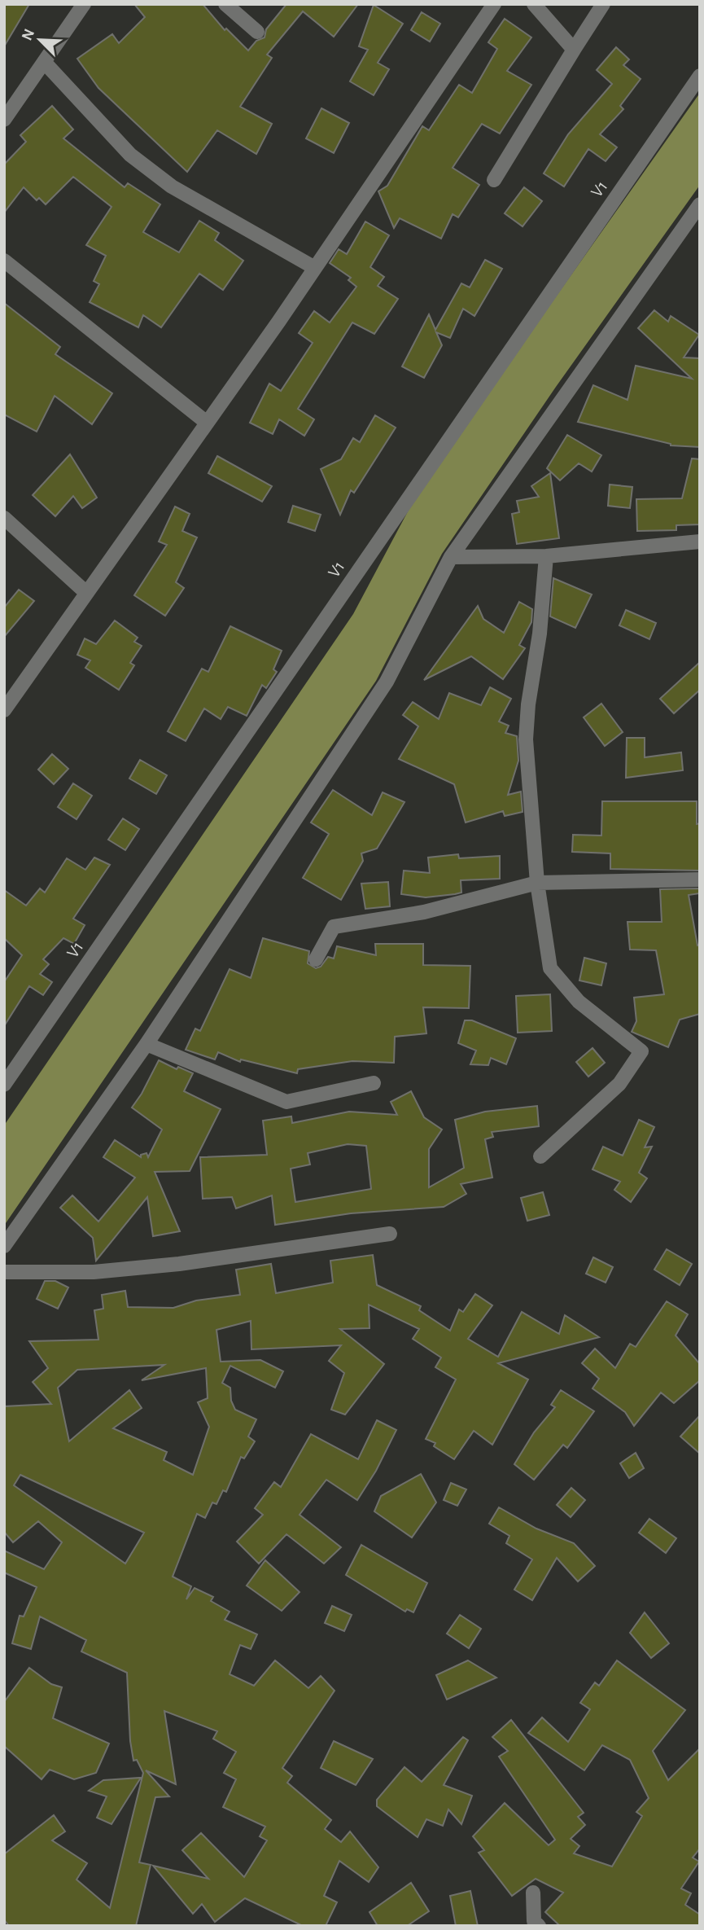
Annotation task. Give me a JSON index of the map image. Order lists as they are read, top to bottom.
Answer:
{
  "streets": {
    "street": ["V1"]
  },
  "north": "top left"
}
